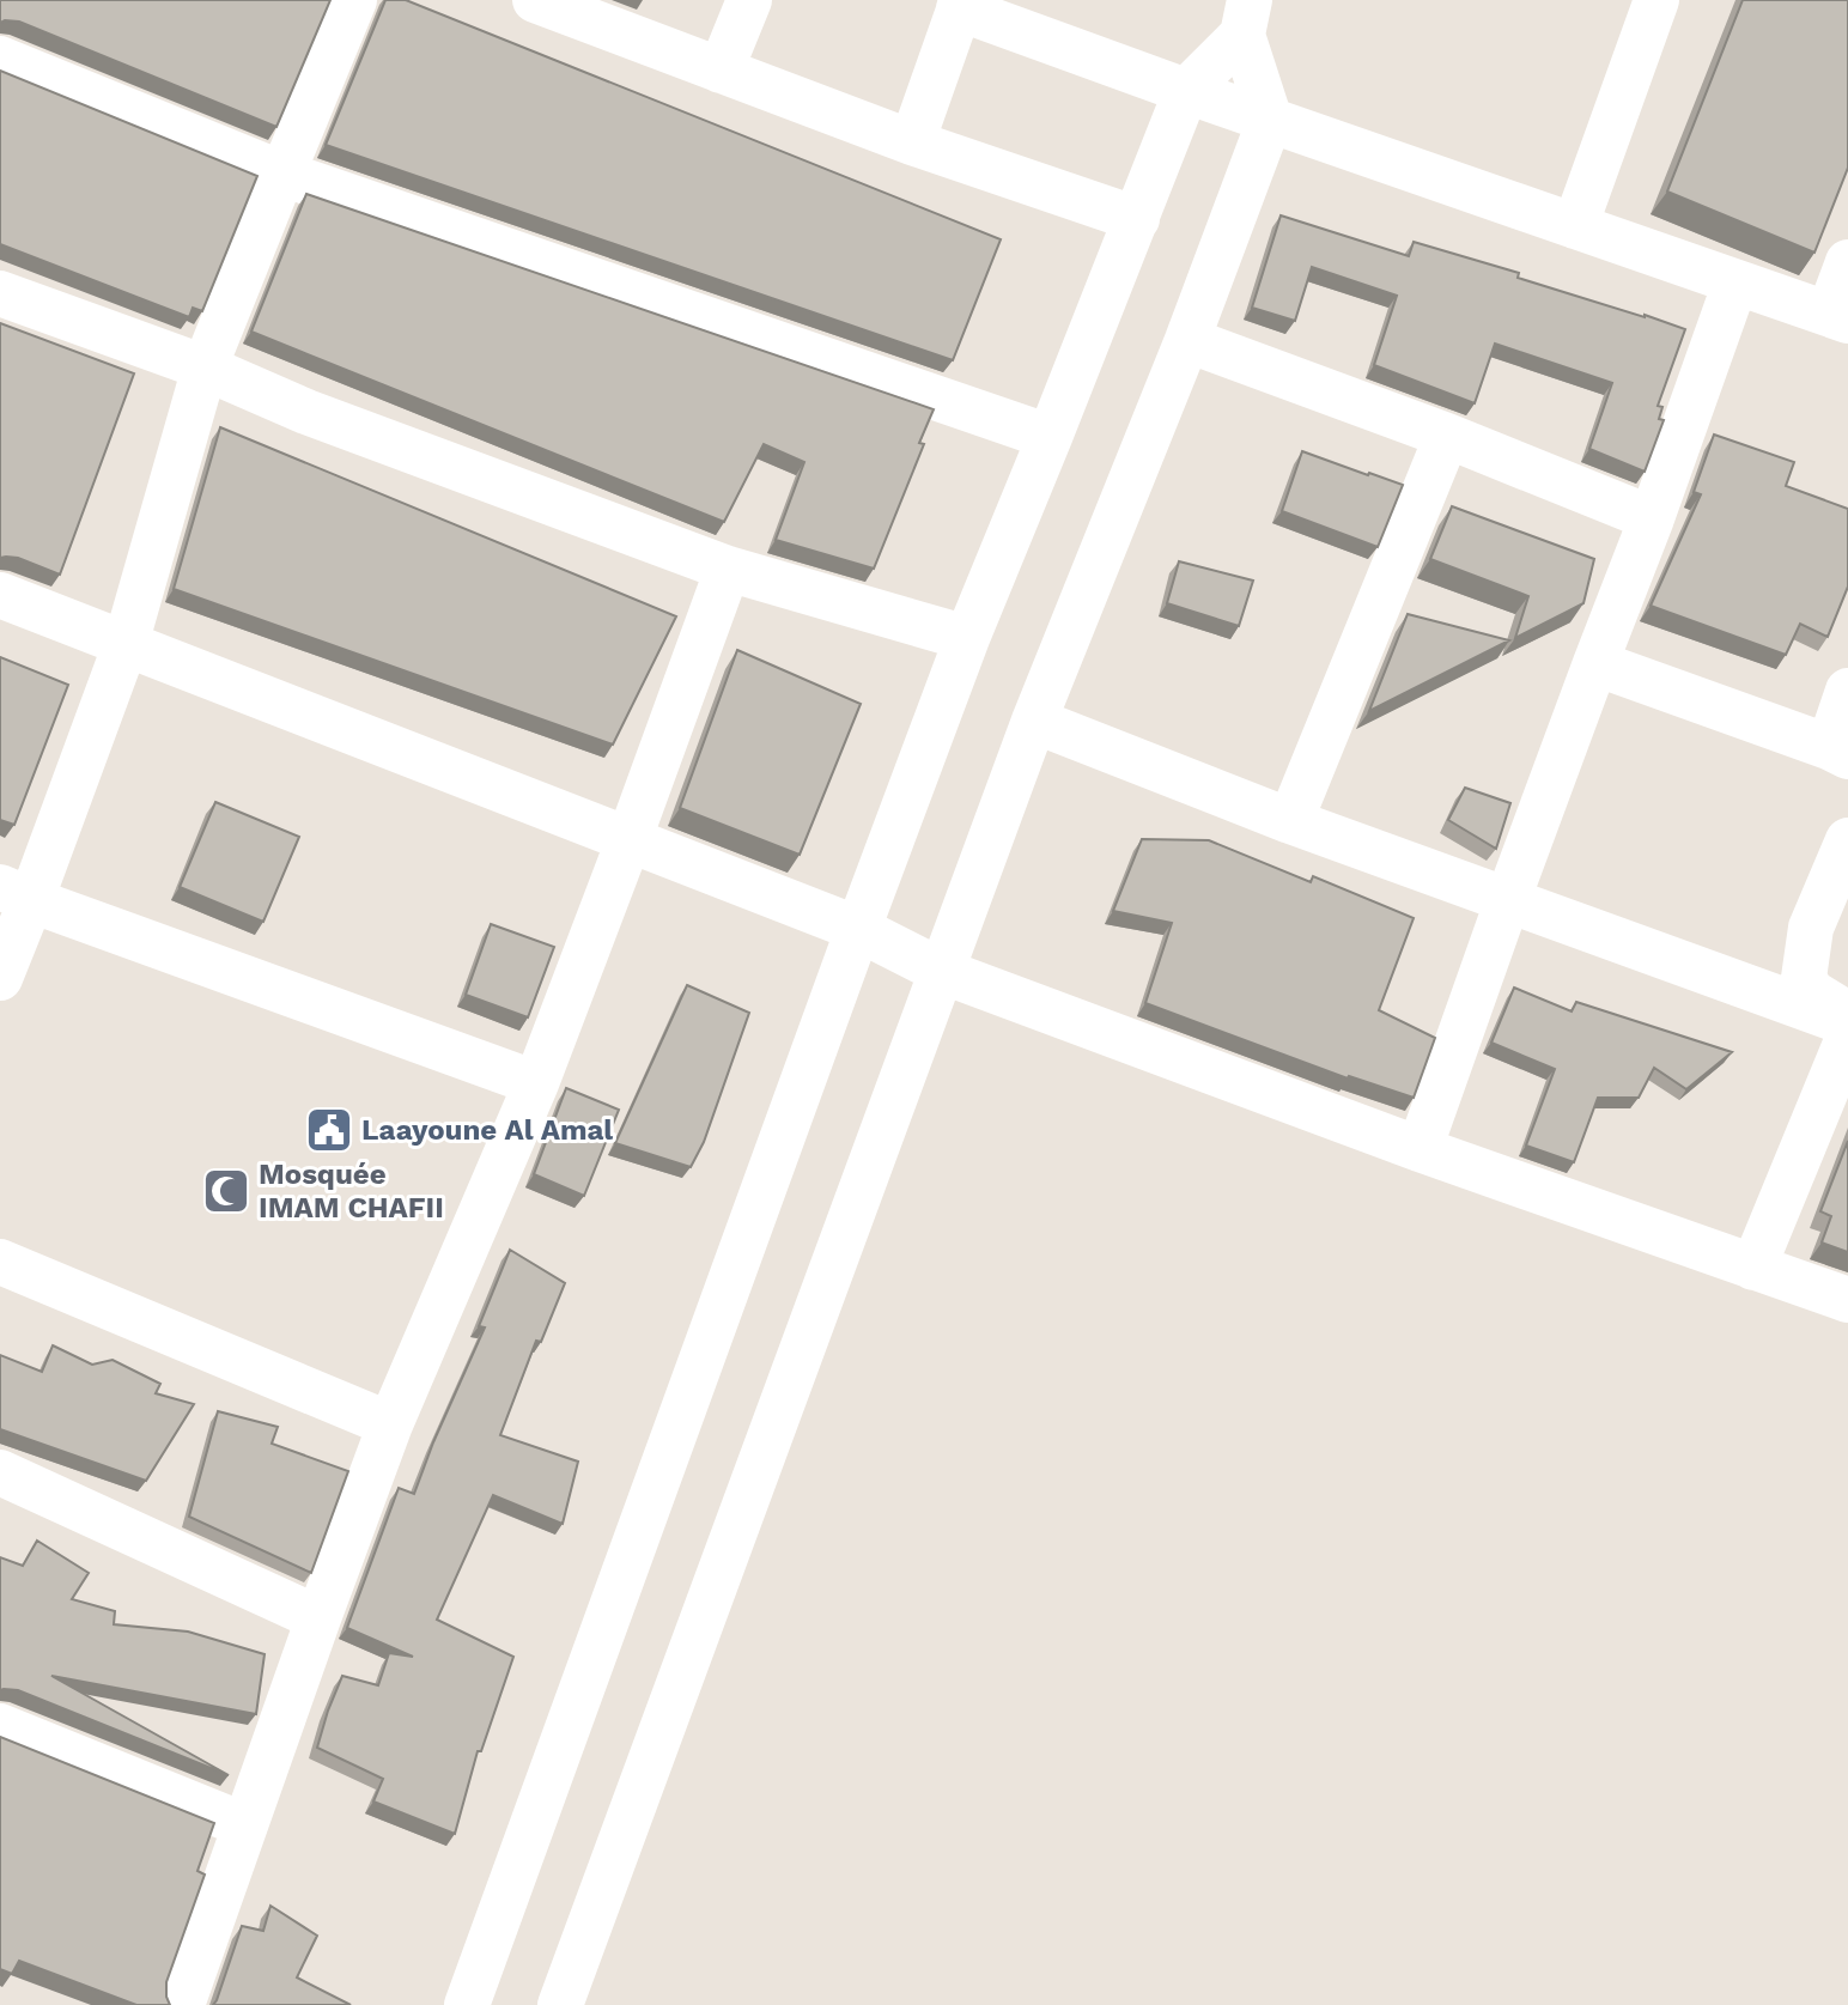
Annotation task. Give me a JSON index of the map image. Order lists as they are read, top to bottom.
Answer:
{
  "places": {
    "public building": ["Laayoune Al Amal"],
    "mosque": ["Mosquée IMAM CHAFII"]
  }
}
